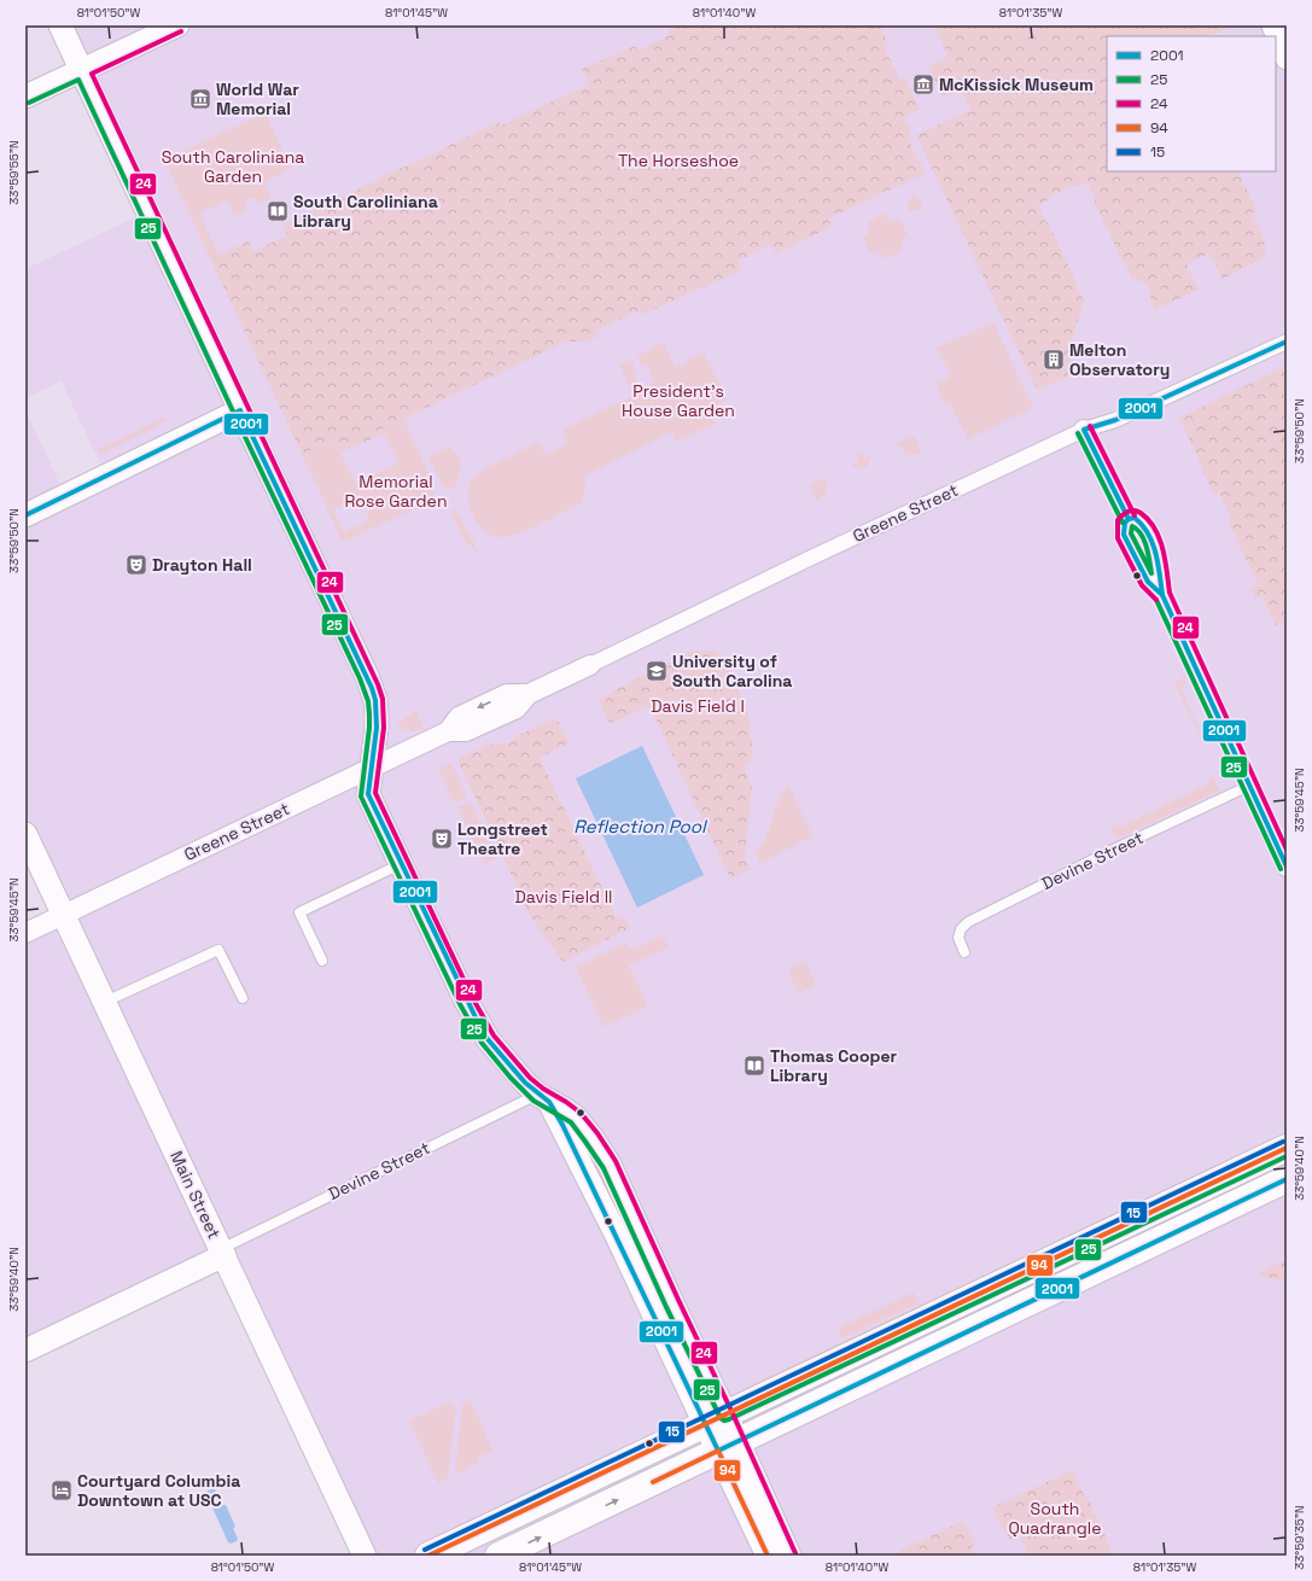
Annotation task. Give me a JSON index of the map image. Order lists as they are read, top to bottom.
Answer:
{
  "streets": {
    "street": ["Greene Street", "Devine Street", "Main Street"]
  },
  "crossings": [
    ["Greene Street", "Main Street"],
    ["Devine Street", "Main Street"]
  ],
  "water": ["Reflection Pool"],
  "parks": [
    "South Caroliniana Garden",
    "The Horseshoe",
    "President's House Garden",
    "Memorial Rose Garden",
    "Davis Field I",
    "Davis Field ll",
    "South Quadrangle"
  ],
  "places": {
    "museum": ["McKissick Museum", "World War Memorial"],
    "library": ["South Caroliniana Library", "Thomas Cooper Library"],
    "building": ["Melton Observatory"],
    "theatre": ["Drayton Hall", "Longstreet Theatre"],
    "school or university": ["University of South Carolina"],
    "hotel": ["Courtyard Columbia Downtown at USC"]
  },
  "lines": [
    "transit line 24",
    "transit line 25",
    "transit line 2001",
    "transit line 15",
    "transit line 94"
  ],
  "legend": [
    "2001",
    "25",
    "24",
    "94",
    "15"
  ],
  "coordinates": [
    "81°01'50\"W",
    "81°01'45\"W",
    "81°01'40\"W",
    "81°01'35\"W",
    "33°59'55\"N",
    "33°59'50\"N",
    "33°59'45\"N",
    "33°59'40\"N",
    "33°59'35\"N"
  ]
}
